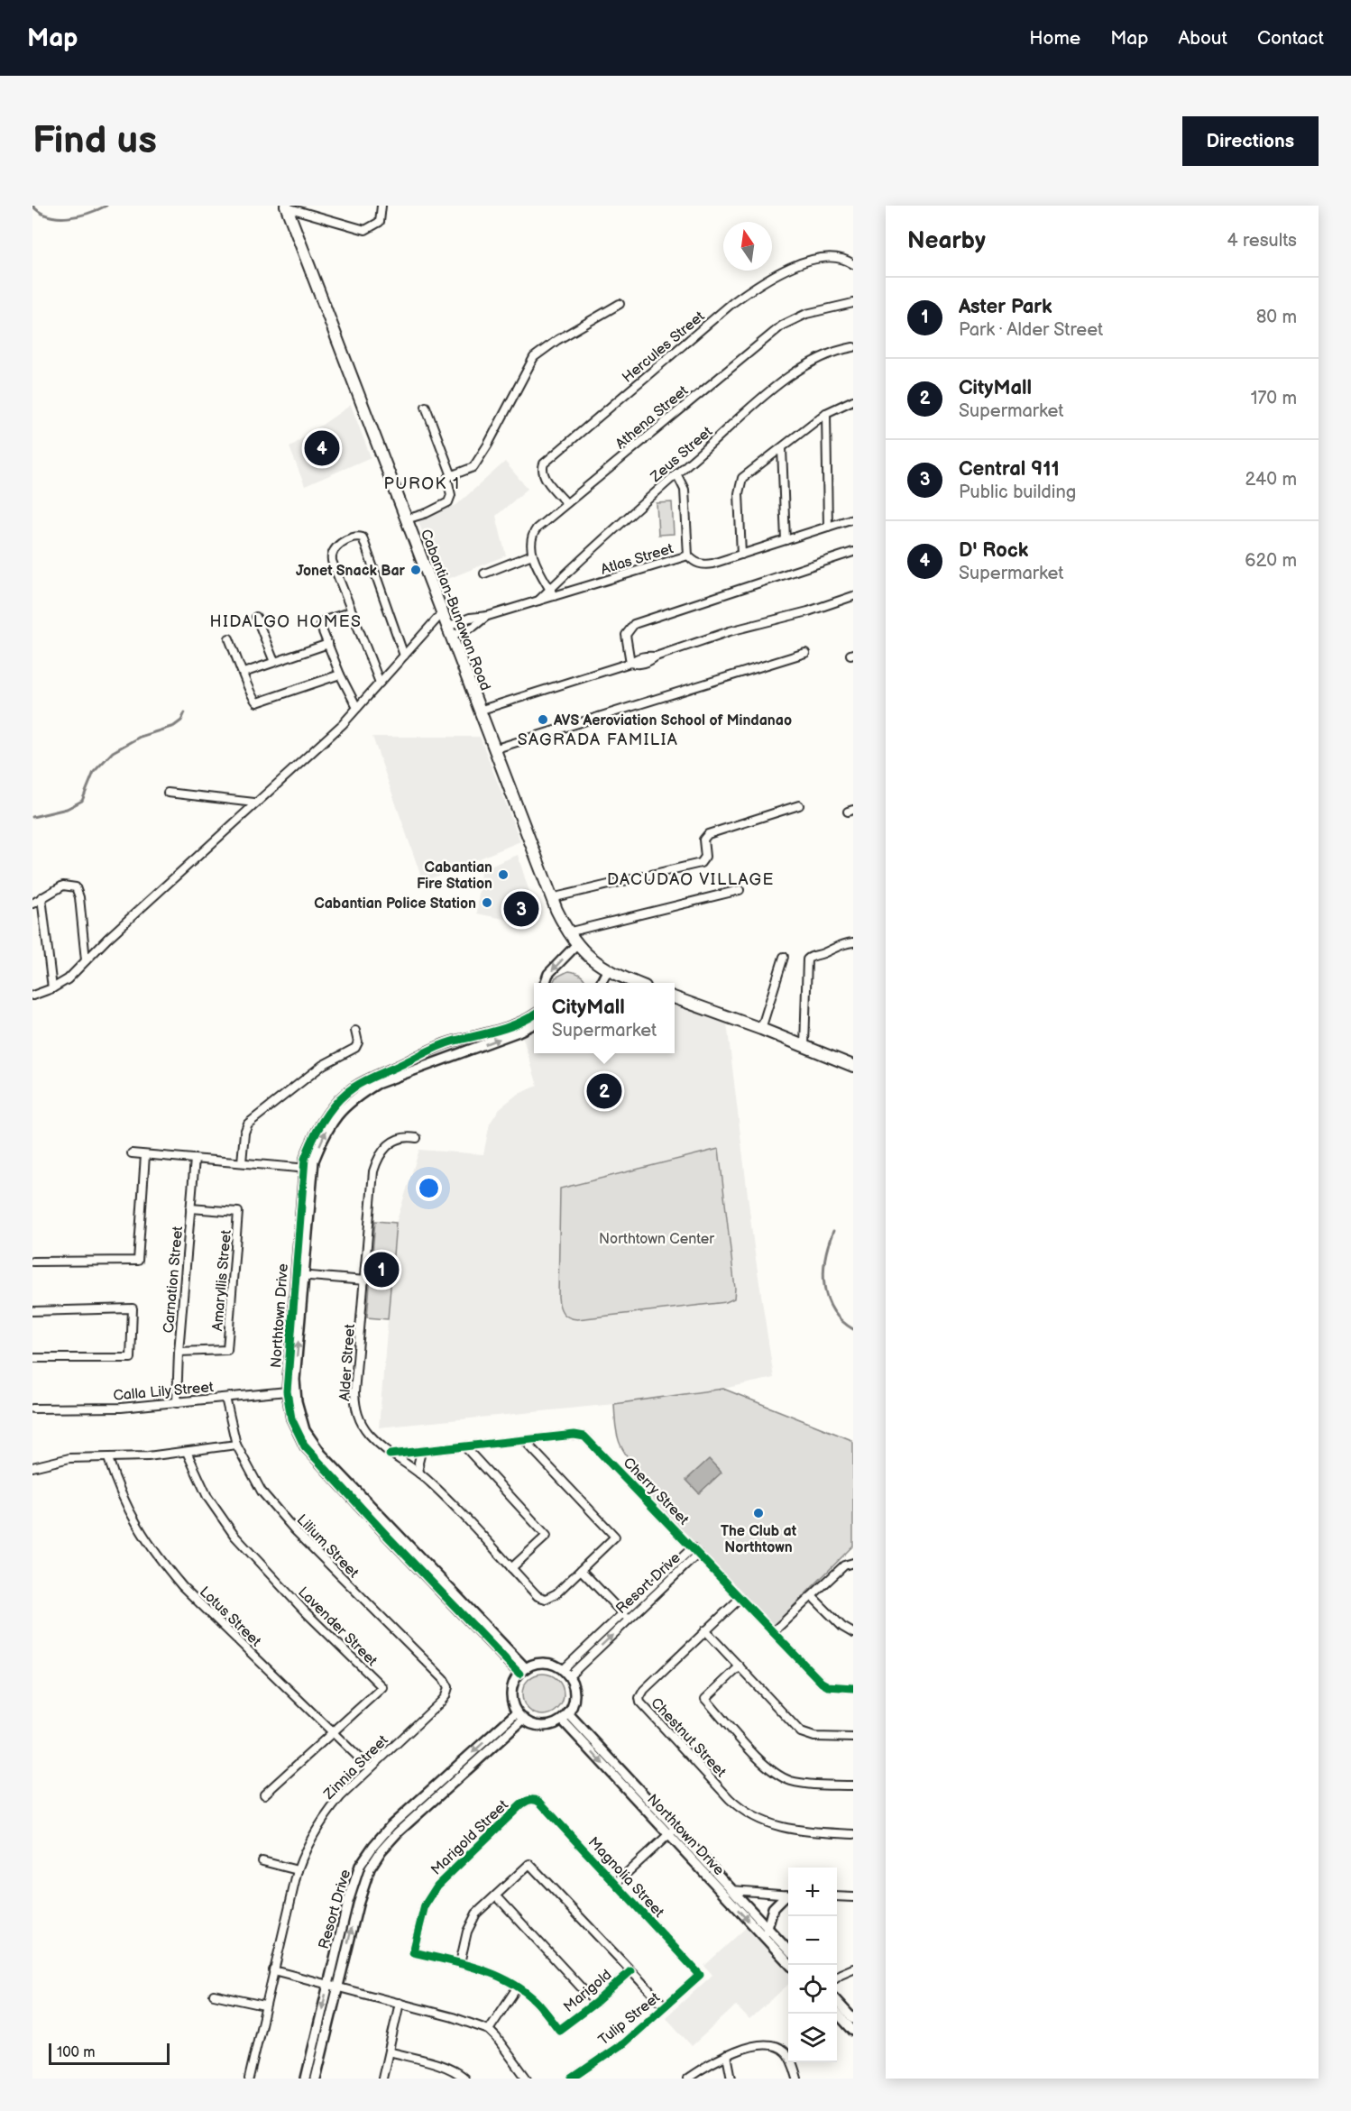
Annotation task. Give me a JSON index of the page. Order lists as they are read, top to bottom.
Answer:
{
  "streets": {
    "main road": ["Cabantian-Bunawan Road"],
    "street": [
      "Hercules Street",
      "Athena Street",
      "Zeus Street",
      "Atlas Street",
      "Carnation Street",
      "Amaryllis Street",
      "Northtown Drive",
      "Alder Street",
      "Calla Lily Street",
      "Cherry Street",
      "Lilium Street",
      "Resort Drive",
      "Lotus Street",
      "Lavender Street",
      "Chestnut Street",
      "Zinnia Street",
      "Marigold Street",
      "Magnolia Street",
      "Marigold",
      "Tulip Street"
    ]
  },
  "crossings": [
    ["Hercules Street", "Athena Street"],
    ["Zeus Street", "Atlas Street"],
    ["Zeus Street", "Cabantian-Bunawan Road"],
    ["Carnation Street", "Amaryllis Street"],
    ["Carnation Street", "Calla Lily Street"],
    ["Northtown Drive", "Calla Lily Street"],
    ["Northtown Drive", "Resort Drive"],
    ["Alder Street", "Cherry Street"],
    ["Calla Lily Street", "Lilium Street"],
    ["Cherry Street", "Resort Drive"],
    ["Cherry Street", "Chestnut Street"],
    ["Lilium Street", "Zinnia Street"],
    ["Lotus Street", "Lavender Street"],
    ["Lotus Street", "Zinnia Street"],
    ["Marigold Street", "Magnolia Street"],
    ["Marigold Street", "Marigold"],
    ["Magnolia Street", "Tulip Street"]
  ],
  "districts": [
    "PUROK 1",
    "HIDALGO HOMES",
    "SAGRADA FAMILIA",
    "DACUDAO VILLAGE"
  ],
  "parks": ["Northtown Center"],
  "places": [
    "Jonet Snack Bar",
    "AVS Aeroviation School of Mindanao",
    "Cabantian Fire Station",
    "Cabantian Police Station",
    "The Club at Northtown"
  ],
  "scale_bar": "100 m",
  "north": "top",
  "page": {
    "header": "Map",
    "nav": [
      "Home",
      "Map",
      "About",
      "Contact"
    ],
    "buttons": "Directions",
    "title": "Find us",
    "heading": ["Nearby", "4 results"],
    "list": [
      {
        "mark": "1",
        "name": "Aster Park",
        "note": "Park · Alder Street",
        "value": "80 m"
      },
      {
        "mark": "2",
        "name": "CityMall",
        "note": "Supermarket",
        "value": "170 m"
      },
      {
        "mark": "3",
        "name": "Central 911",
        "note": "Public building",
        "value": "240 m"
      },
      {
        "mark": "4",
        "name": "D' Rock",
        "note": "Supermarket",
        "value": "620 m"
      }
    ],
    "pins": [
      "4",
      "3",
      "2",
      "1"
    ],
    "popup": ["CityMall", "Supermarket"],
    "map_buttons": ["+", "−"],
    "scale": "100 m"
  }
}
